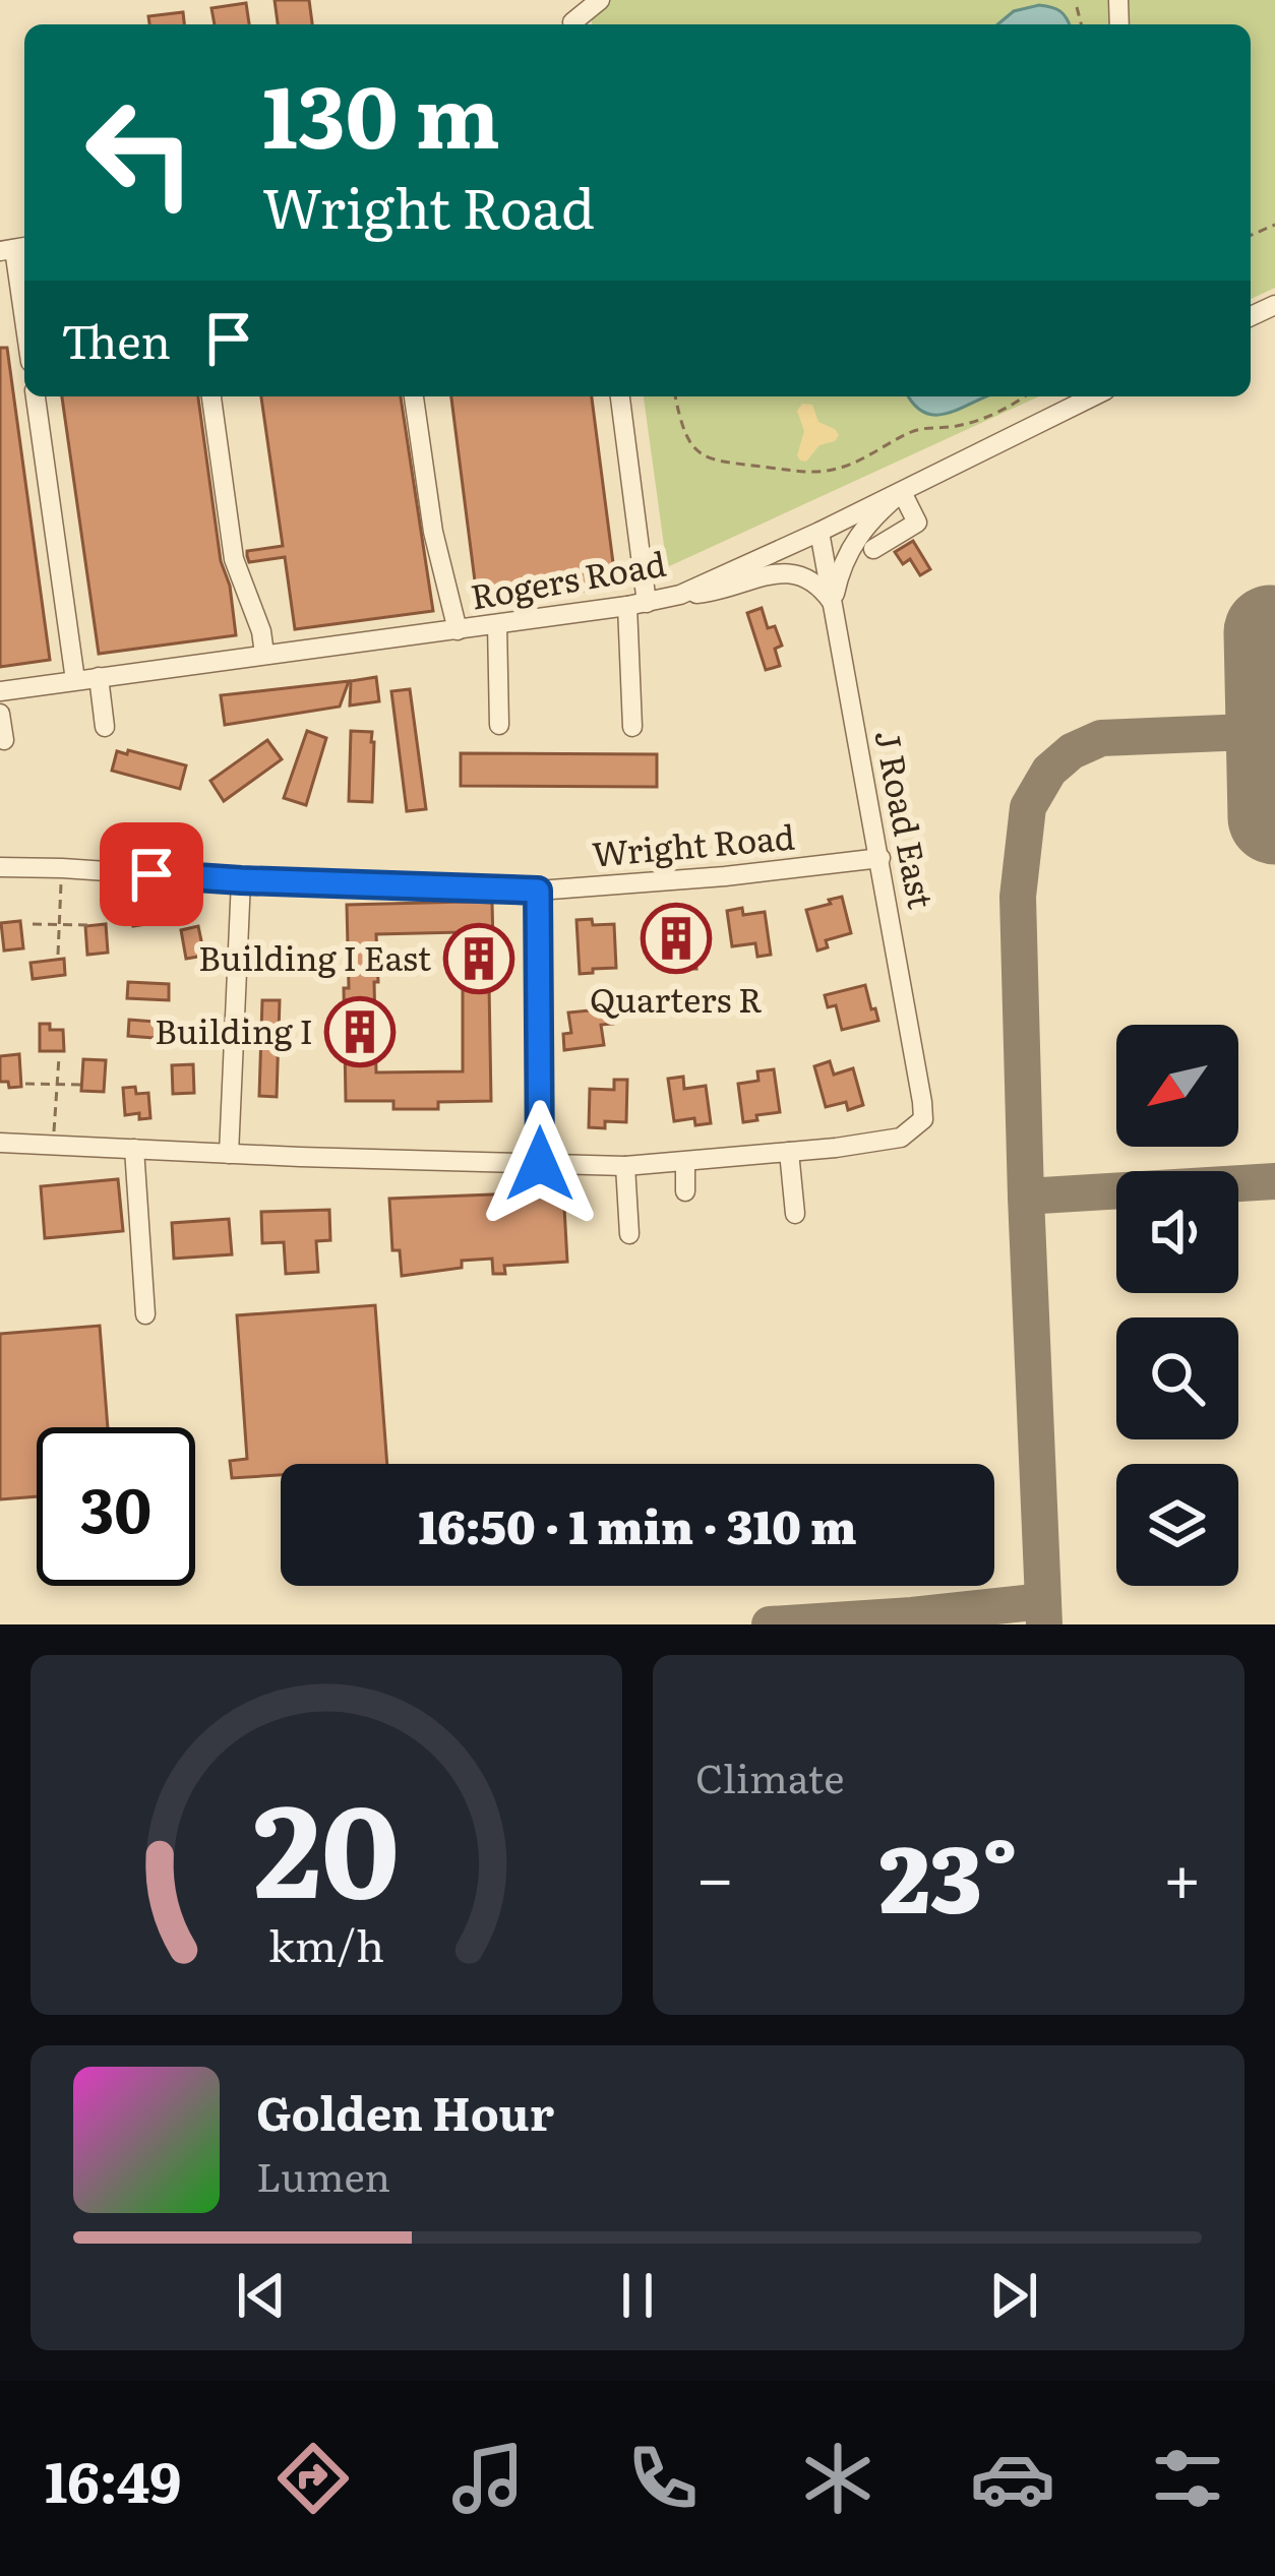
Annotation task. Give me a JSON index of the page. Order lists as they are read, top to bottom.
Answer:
{
  "streets": {
    "street": ["Rogers Road", "J Road East", "Wright Road"]
  },
  "crossings": [
    ["Rogers Road", "J Road East"],
    ["J Road East", "Wright Road"]
  ],
  "places": {
    "building": ["Quarters R", "Building I East", "Building I"]
  },
  "north": "bottom left",
  "page": {
    "turn": ["130 m", "Wright Road"],
    "then": "Then",
    "limit": "30",
    "trip": "16:50 · 1 min · 310 m",
    "tile": "Climate",
    "heat": ["−", "23°", "+"],
    "song": ["Golden Hour", "Lumen"],
    "tabs": "16:49",
    "gauge": ["20", "km/h"]
  }
}
